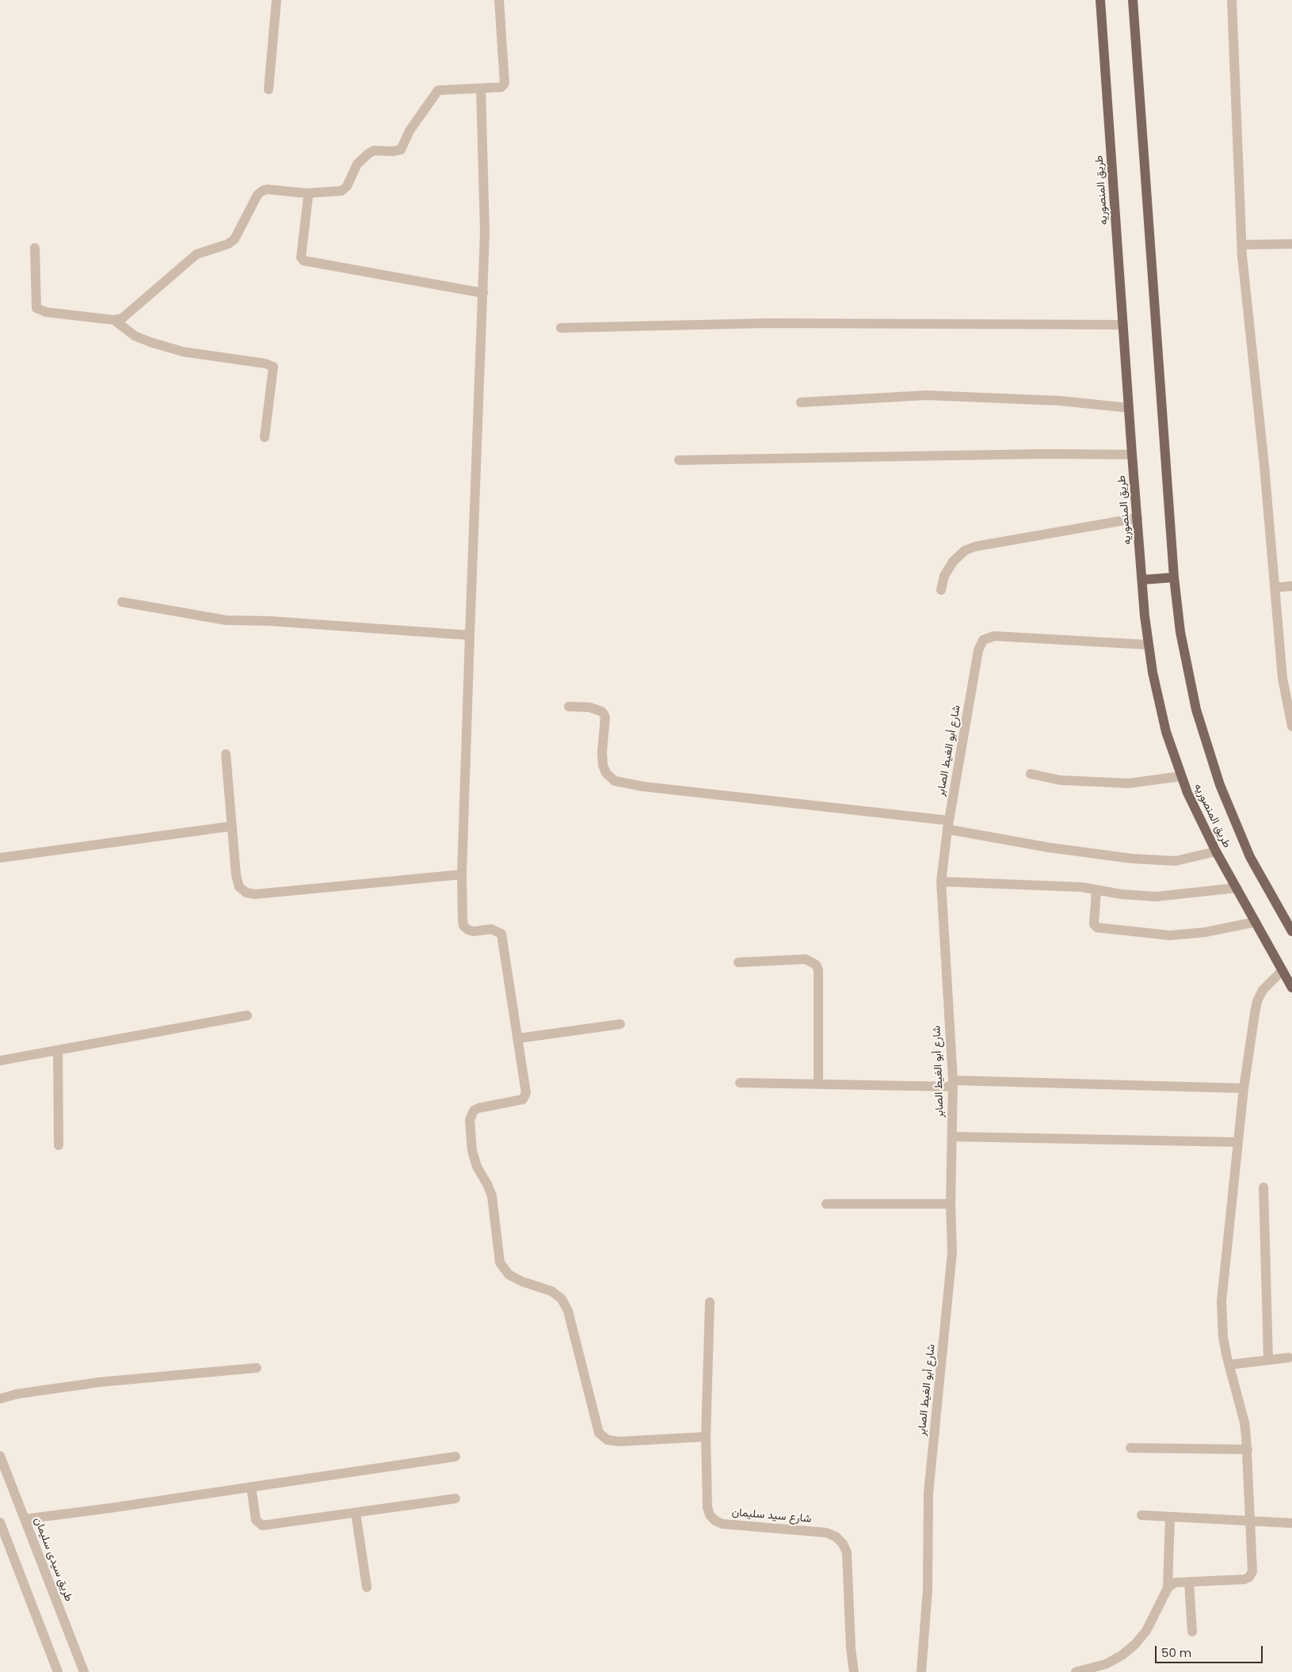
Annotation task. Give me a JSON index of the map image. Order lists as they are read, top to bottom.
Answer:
{
  "streets": {
    "main road": ["طريق المنصوريه"],
    "street": ["شارع أبو الغيط الصابر", "شارع سيد سليمان", "طريق سيدى سليمان"]
  },
  "crossings": [
    ["طريق المنصوريه", "شارع أبو الغيط الصابر"]
  ],
  "scale_bar": "50 m"
}
